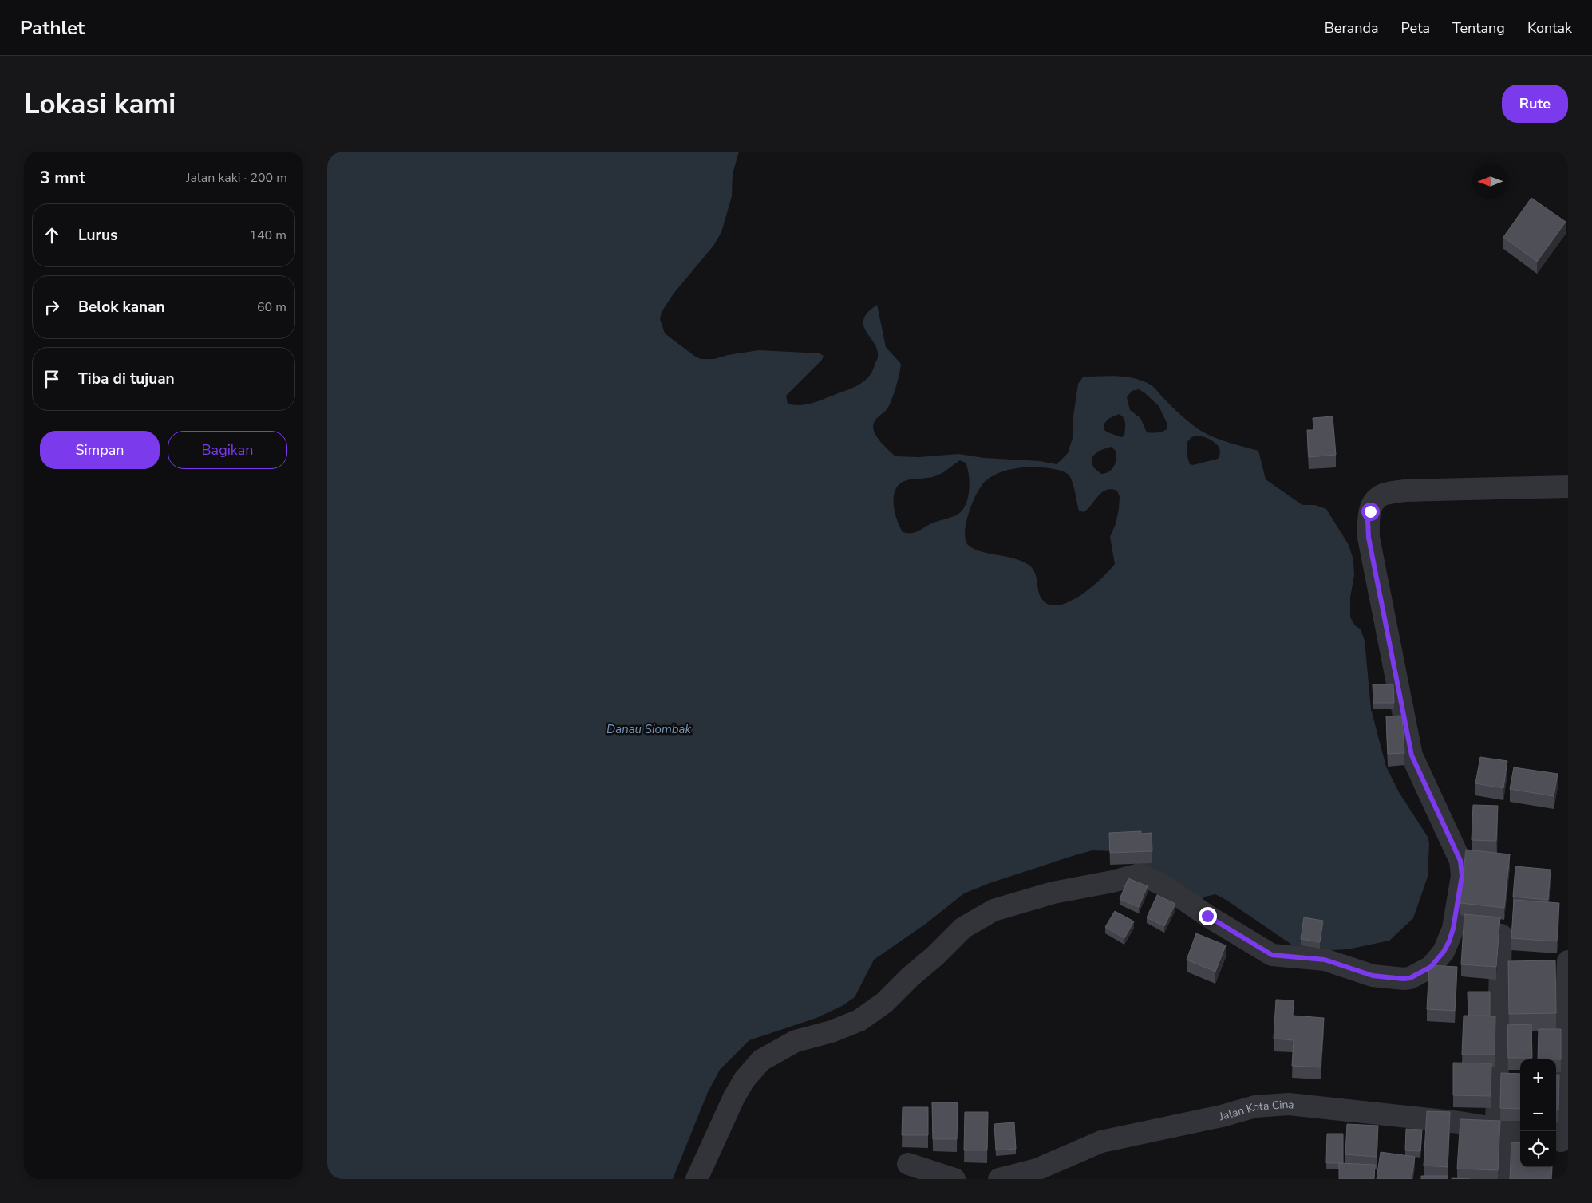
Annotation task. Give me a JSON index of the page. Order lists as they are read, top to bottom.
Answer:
{
  "streets": {
    "street": ["Jalan Kota Cina"]
  },
  "water": ["Danau Siombak"],
  "north": "left",
  "page": {
    "header": "Pathlet",
    "nav": [
      "Beranda",
      "Peta",
      "Tentang",
      "Kontak"
    ],
    "buttons": [
      "Rute",
      ["Simpan", "Bagikan"]
    ],
    "title": "Lokasi kami",
    "heading": ["3 mnt", "Jalan kaki · 200 m"],
    "list": [
      ["Lurus", "140 m"],
      ["Belok kanan", "60 m"],
      "Tiba di tujuan"
    ],
    "map_buttons": ["+", "−"]
  }
}
